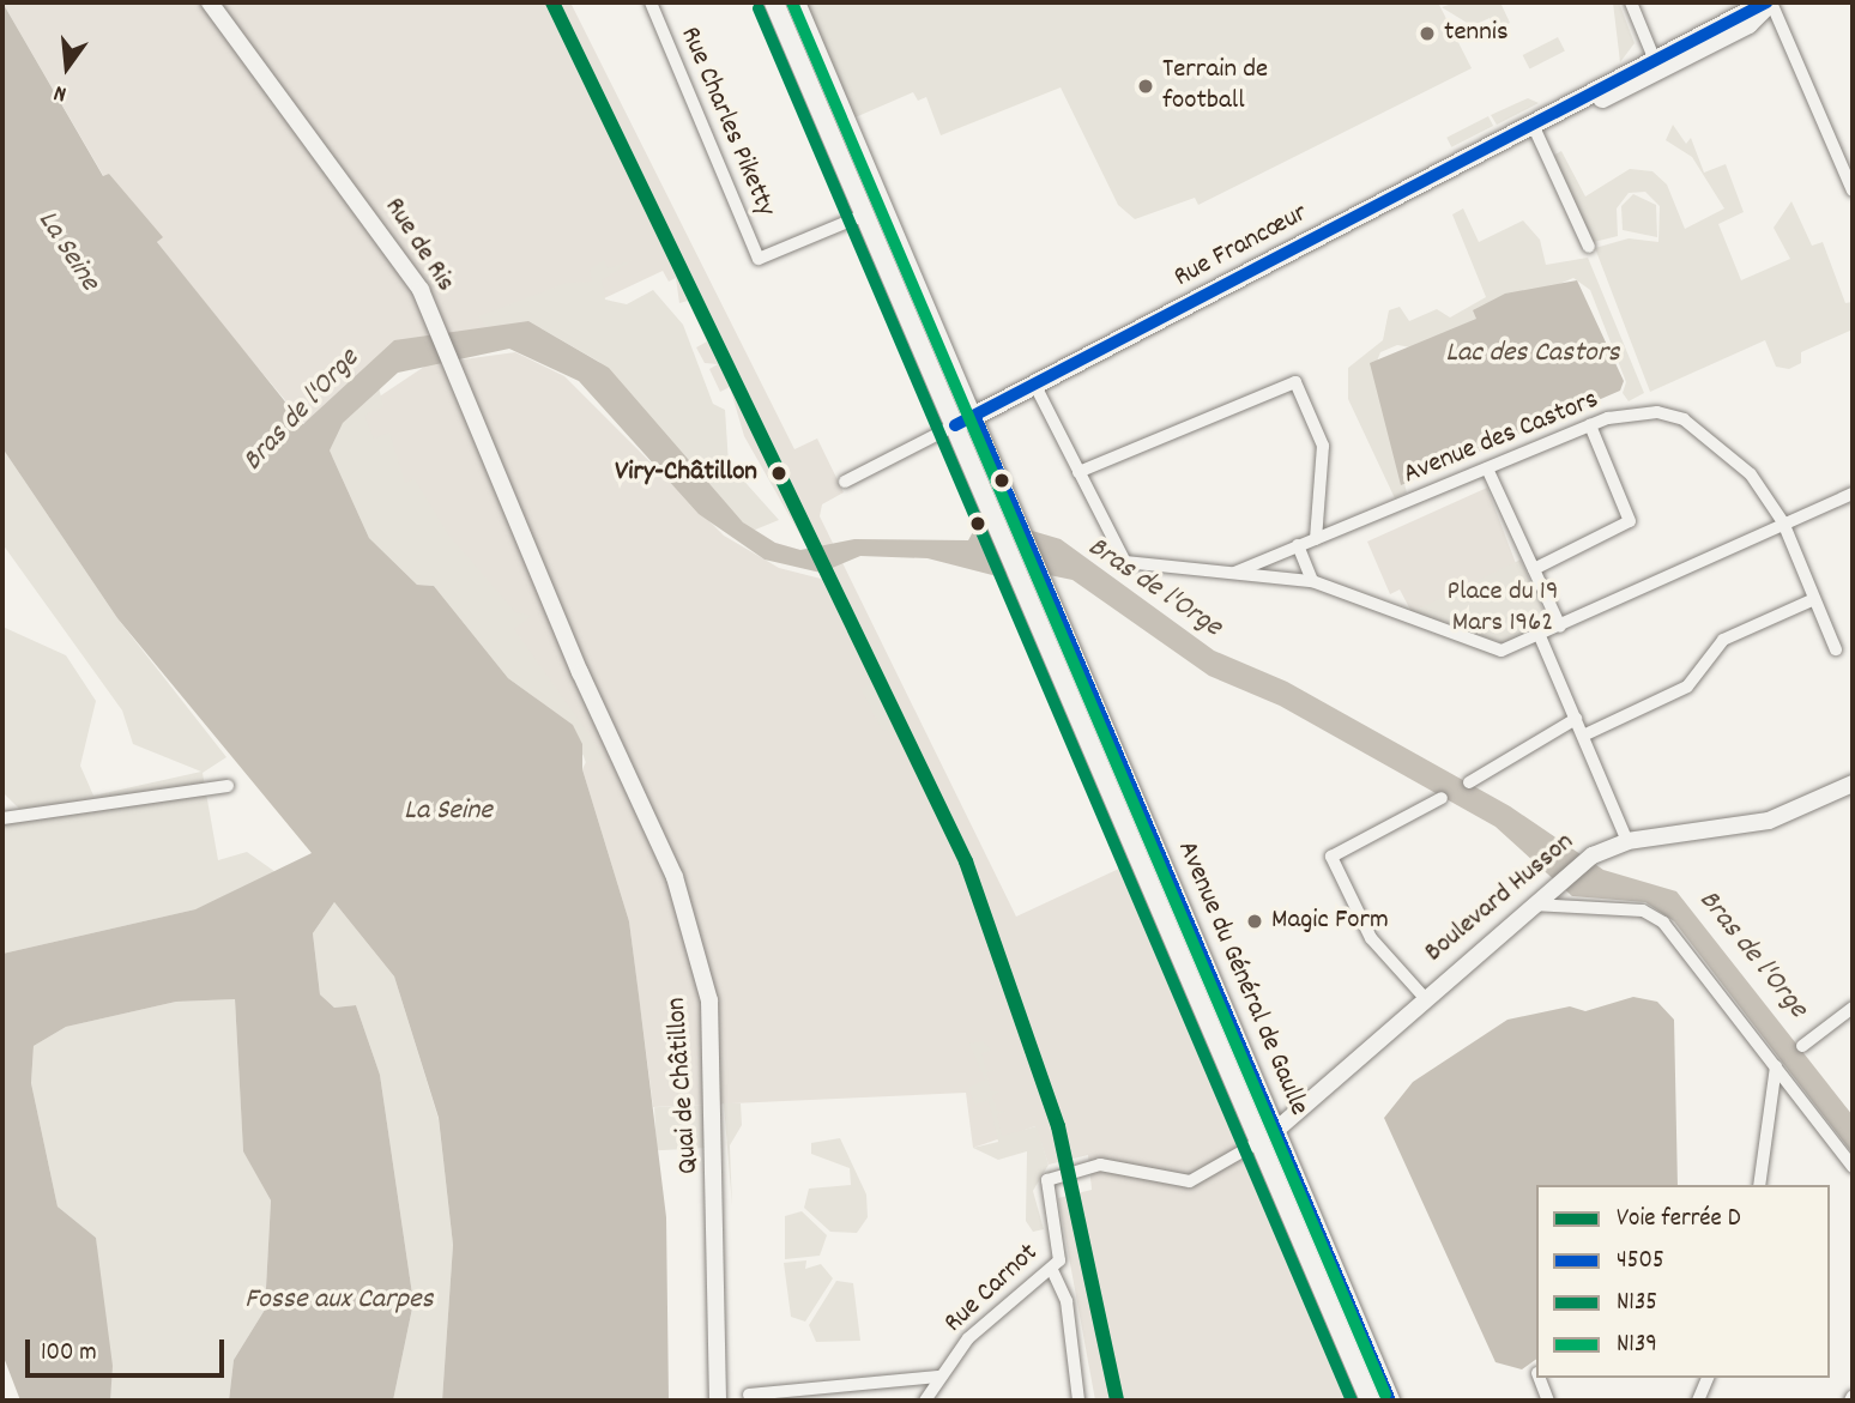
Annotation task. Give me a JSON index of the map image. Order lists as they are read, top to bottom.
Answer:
{
  "streets": {
    "main road": [
      "Rue de Ris",
      "Rue Francœur",
      "Boulevard Husson",
      "Avenue du Général de Gaulle",
      "Quai de Châtillon"
    ],
    "street": ["Rue Charles Piketty", "Avenue des Castors", "Rue Carnot"]
  },
  "crossings": [
    ["Rue de Ris", "Quai de Châtillon"],
    ["Rue Francœur", "Avenue du Général de Gaulle"],
    ["Boulevard Husson", "Avenue du Général de Gaulle"],
    ["Boulevard Husson", "Rue Carnot"],
    ["Avenue du Général de Gaulle", "Rue Carnot"]
  ],
  "water": [
    "La Seine",
    "Lac des Castors",
    "Bras de l'Orge",
    "Fosse aux Carpes"
  ],
  "parks": ["Place du 19 Mars 1962"],
  "places": [
    "tennis",
    "Terrain de football",
    "Viry-Châtillon",
    "Magic Form"
  ],
  "lines": [
    "rail line D",
    "transit line 4505",
    "transit line N139",
    "transit line N135"
  ],
  "legend": [
    "Voie ferrée D",
    "4505",
    "N135",
    "N139"
  ],
  "scale_bar": "100 m",
  "north": "bottom"
}
